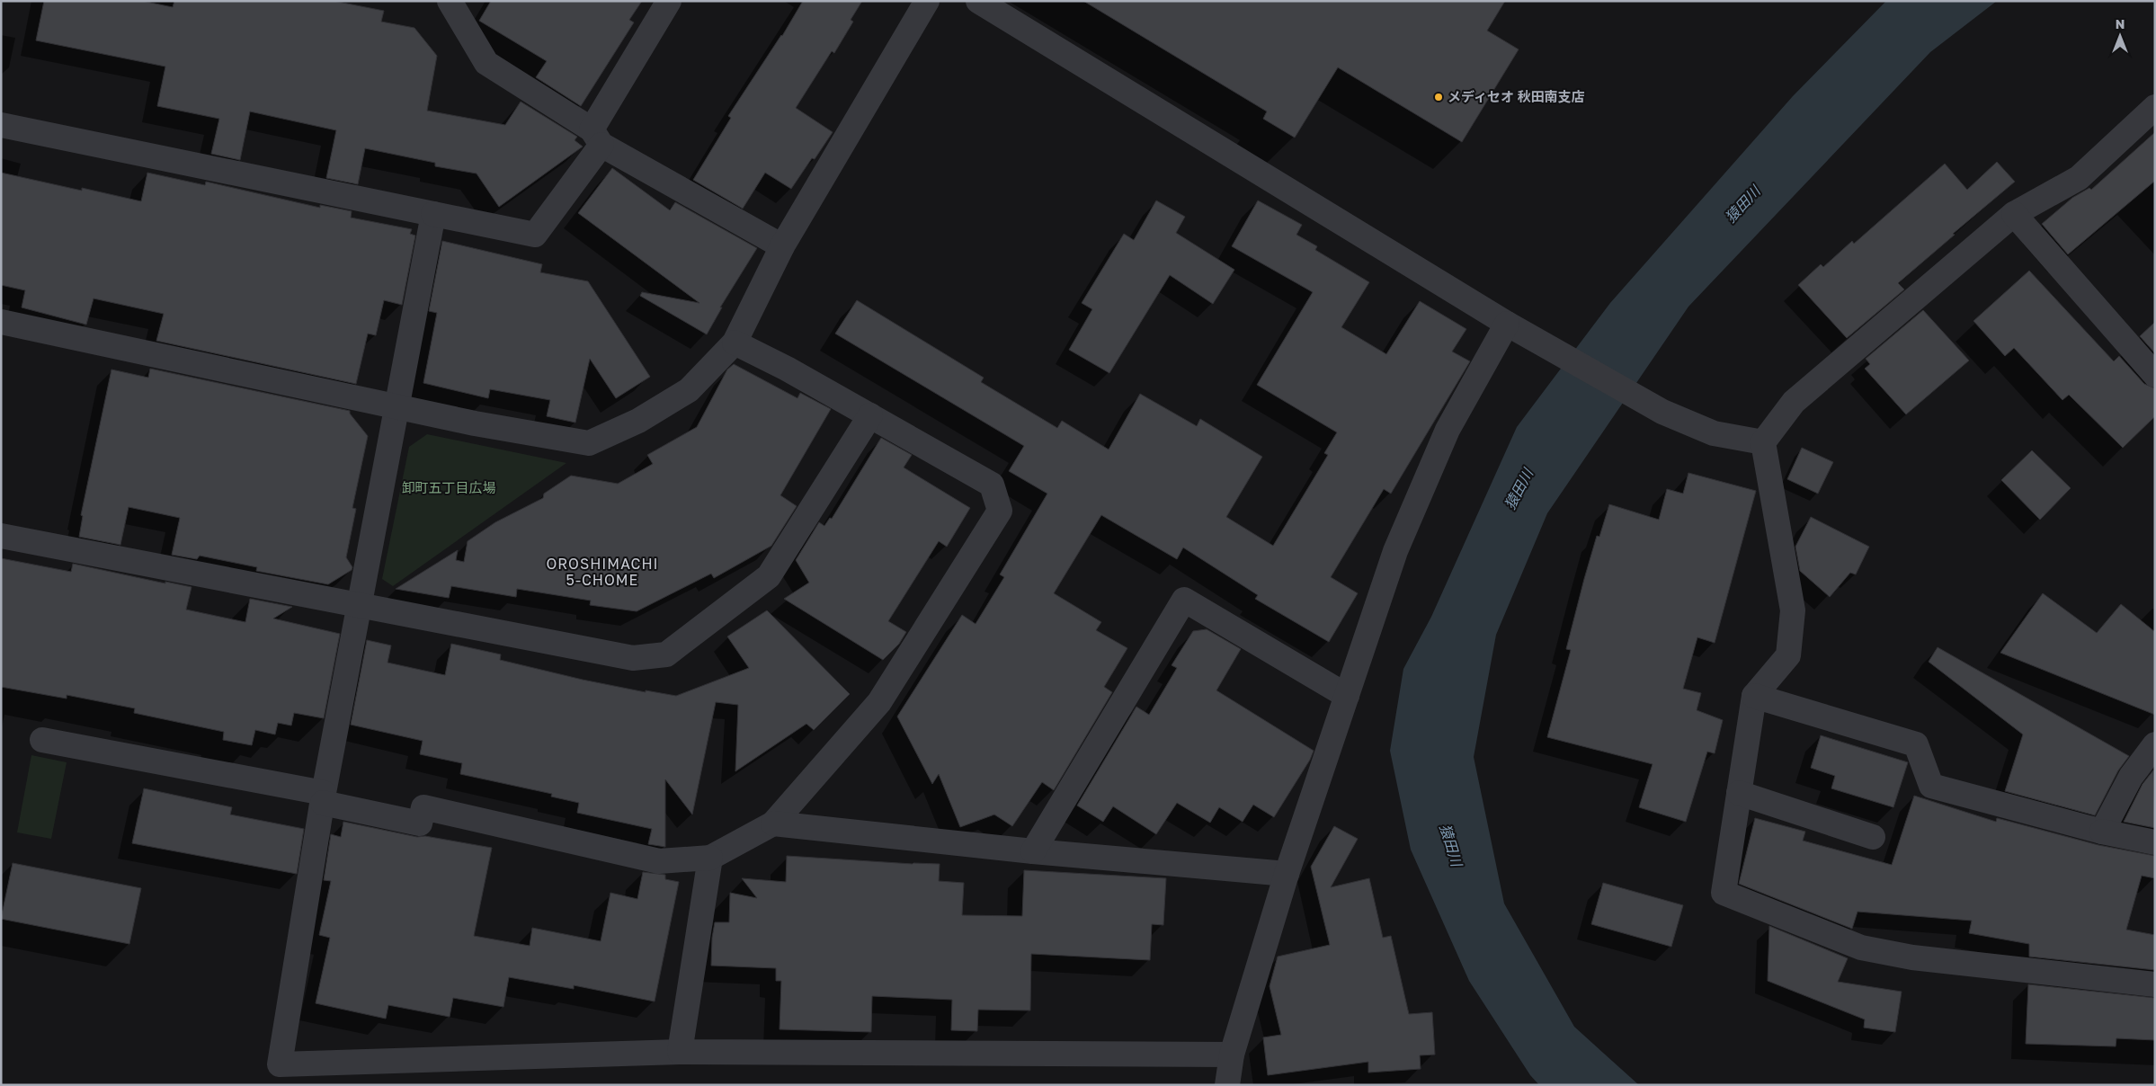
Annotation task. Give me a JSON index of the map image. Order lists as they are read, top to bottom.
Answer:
{
  "districts": ["OROSHIMACHI 5-CHOME"],
  "water": ["猿田川"],
  "parks": ["卸町五丁目広場"],
  "places": ["メディセオ 秋田南支店"],
  "north": "top"
}
